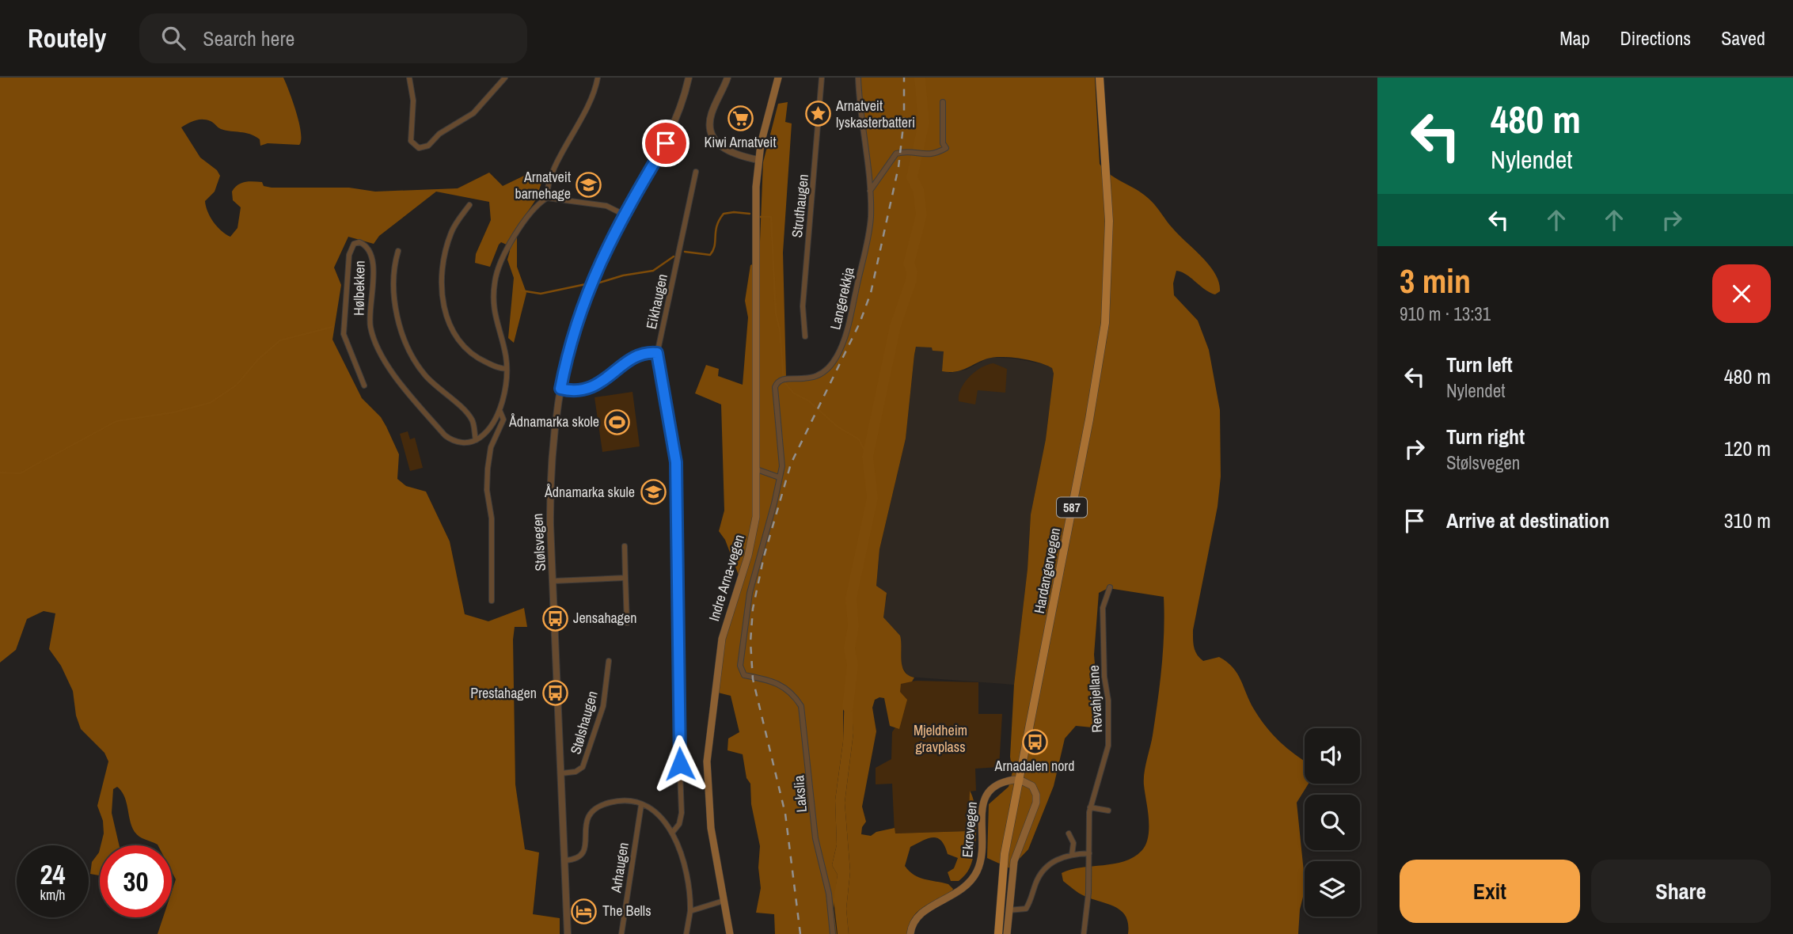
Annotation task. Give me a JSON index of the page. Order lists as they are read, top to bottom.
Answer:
{
  "streets": {
    "main road": [
      "587",
      "Hardangervegen",
      "Indre Arna-vegen",
      "Ekrevegen"
    ],
    "street": [
      "Struthaugen",
      "Hølbekken",
      "Langerekkja",
      "Eikhaugen",
      "Stølsvegen",
      "Revahjellane",
      "Stølshaugen",
      "Lakslia",
      "Arhaugen"
    ]
  },
  "crossings": [
    ["Langerekkja", "Lakslia"],
    ["Stølsvegen", "Stølshaugen"]
  ],
  "parks": ["Mjeldheim gravplass"],
  "places": {
    "place": ["Arnatveit lyskasterbatteri"],
    "supermarket": ["Kiwi Arnatveit"],
    "school or university": ["Arnatveit barnehage", "Ådnamarka skule"],
    "sports": ["Ådnamarka skole"],
    "bus stop": ["Jensahagen", "Prestahagen", "Arnadalen nord"],
    "hotel": ["The Bells"]
  },
  "page": {
    "header": "Routely",
    "search": "Search here",
    "nav": ["Map", "Directions", "Saved"],
    "turn": ["480 m", "Nylendet"],
    "heading": ["3 min", "910 m · 13:31"],
    "list": [
      {
        "name": "Turn left",
        "note": "Nylendet",
        "value": "480 m"
      },
      {
        "name": "Turn right",
        "note": "Stølsvegen",
        "value": "120 m"
      },
      {
        "name": "Arrive at destination",
        "value": "310 m"
      }
    ],
    "speed": "24 km/h",
    "limit": "30",
    "buttons": ["Exit", "Share"]
  }
}
